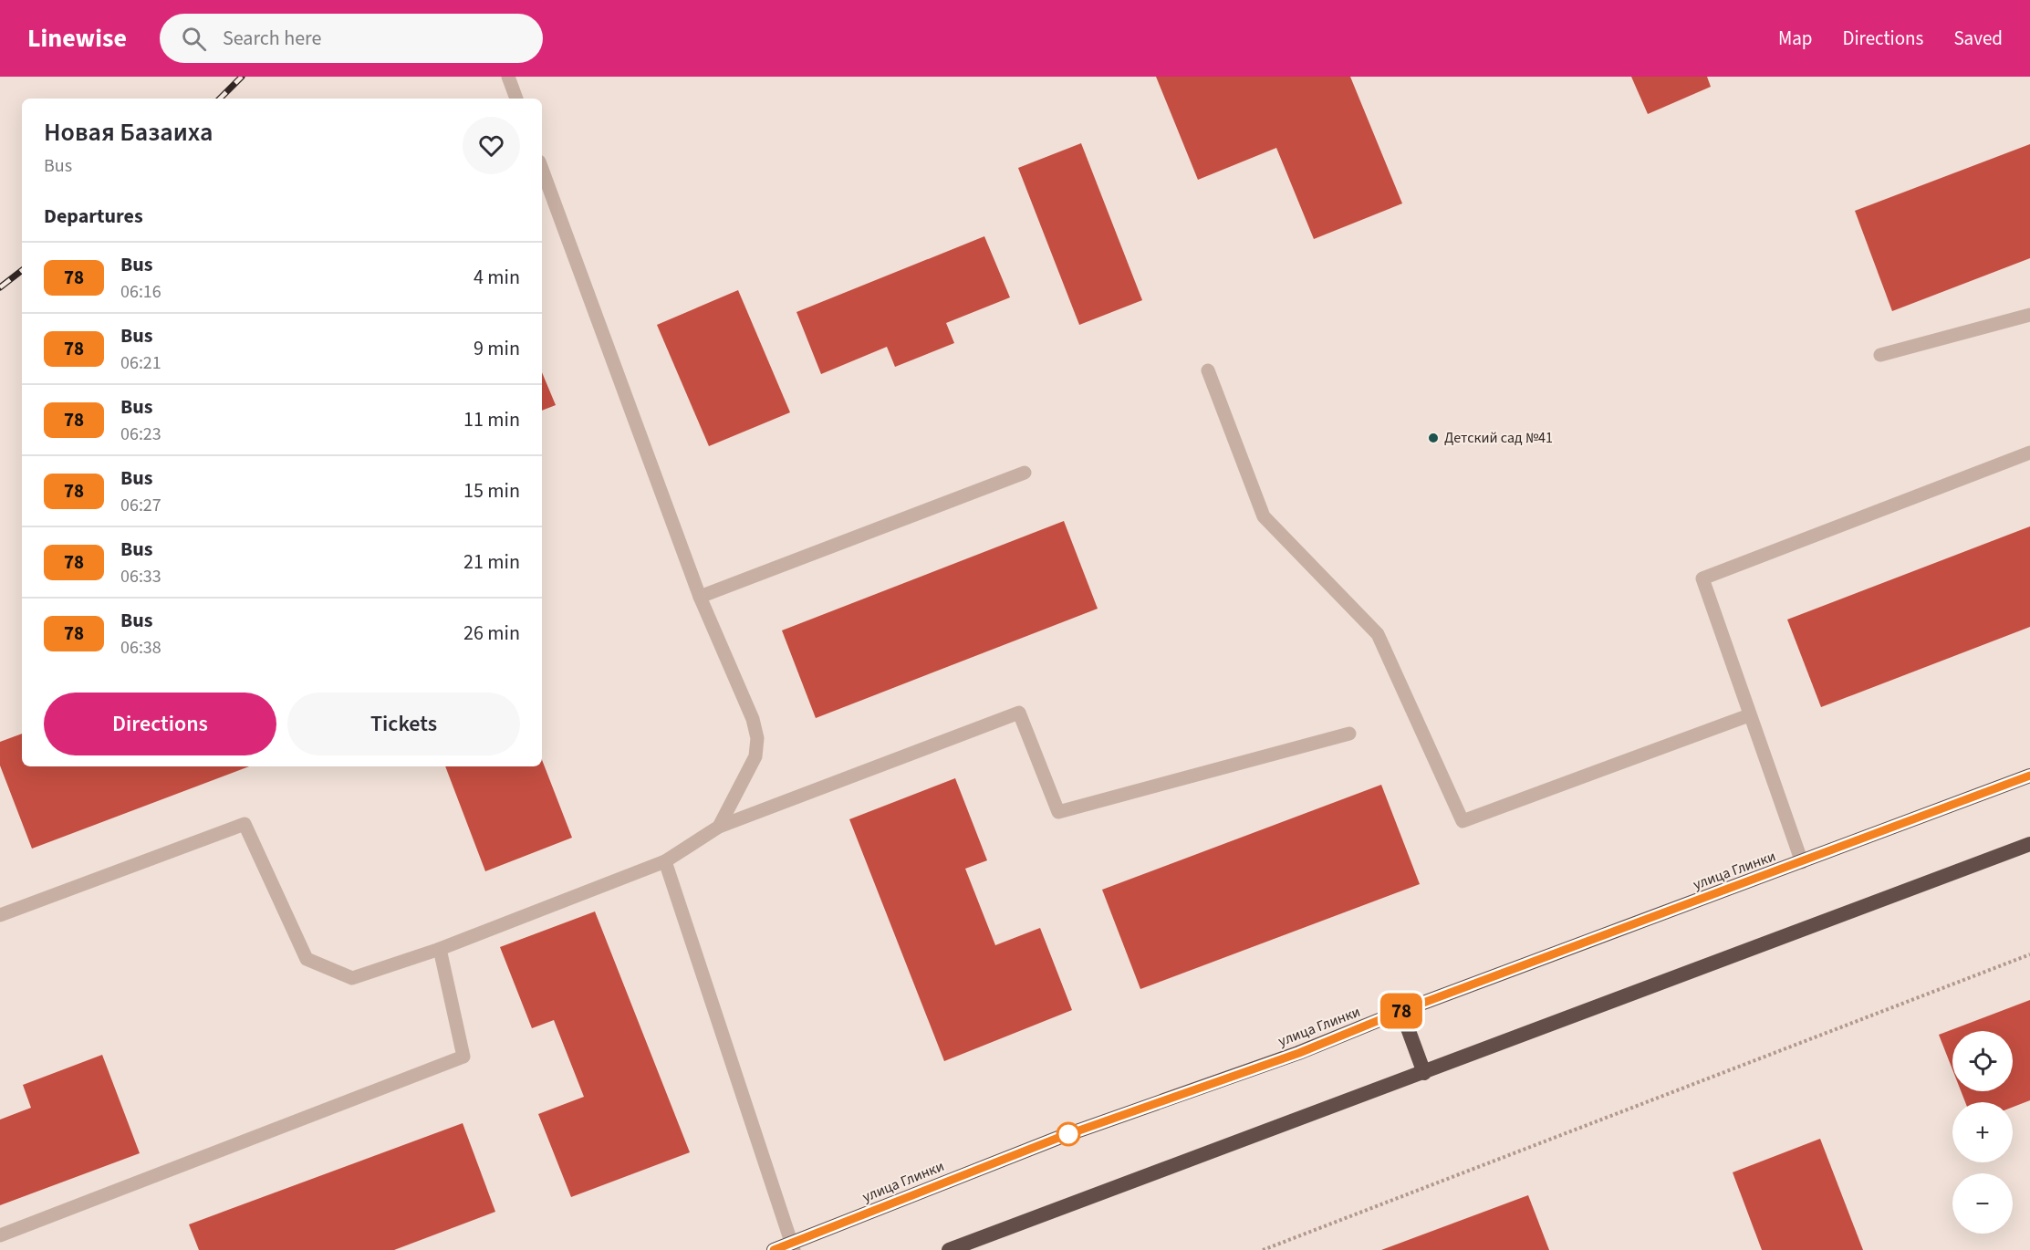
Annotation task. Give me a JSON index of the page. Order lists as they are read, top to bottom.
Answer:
{
  "streets": {
    "highway": ["улица Глинки"]
  },
  "places": ["Детский сад №41"],
  "lines": ["bus line 78"],
  "page": {
    "header": "Linewise",
    "search": "Search here",
    "nav": ["Map", "Directions", "Saved"],
    "on_map": "78",
    "heading": [
      ["Новая Базаиха", "Bus"],
      "Departures"
    ],
    "list": [
      {
        "mark": "78",
        "name": "Bus",
        "note": "06:16",
        "value": "4 min"
      },
      {
        "mark": "78",
        "name": "Bus",
        "note": "06:21",
        "value": "9 min"
      },
      {
        "mark": "78",
        "name": "Bus",
        "note": "06:23",
        "value": "11 min"
      },
      {
        "mark": "78",
        "name": "Bus",
        "note": "06:27",
        "value": "15 min"
      },
      {
        "mark": "78",
        "name": "Bus",
        "note": "06:33",
        "value": "21 min"
      },
      {
        "mark": "78",
        "name": "Bus",
        "note": "06:38",
        "value": "26 min"
      }
    ],
    "buttons": ["Directions", "Tickets"],
    "map_buttons": ["+", "−"]
  }
}
